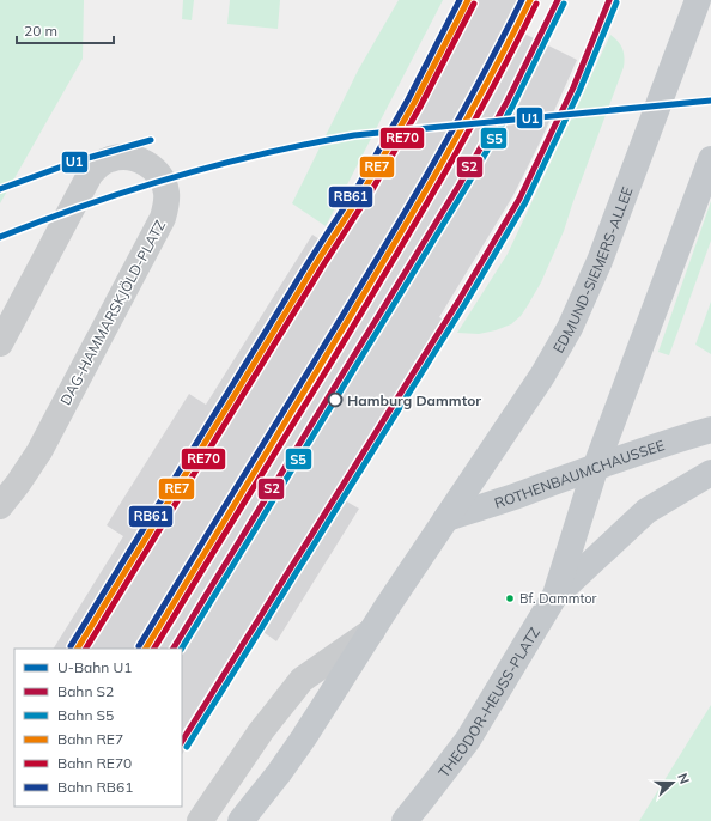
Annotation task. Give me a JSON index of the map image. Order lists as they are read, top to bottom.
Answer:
{
  "streets": {
    "main road": ["EDMUND-SIEMERS-ALLEE", "ROTHENBAUMCHAUSSEE", "THEODOR-HEUSS-PLATZ"],
    "street": ["DAG-HAMMARSKJÖLD-PLATZ"]
  },
  "crossings": [
    ["EDMUND-SIEMERS-ALLEE", "ROTHENBAUMCHAUSSEE"],
    ["ROTHENBAUMCHAUSSEE", "THEODOR-HEUSS-PLATZ"]
  ],
  "places": ["Hamburg Dammtor", "Bf. Dammtor"],
  "lines": [
    "rail line S2",
    "rail line RE7",
    "rail line RB61",
    "rail line S5",
    "rail line RE70",
    "metro line U1"
  ],
  "legend": [
    "U-Bahn U1",
    "Bahn S2",
    "Bahn S5",
    "Bahn RE7",
    "Bahn RE70",
    "Bahn RB61"
  ],
  "scale_bar": "20 m",
  "north": "right"
}
